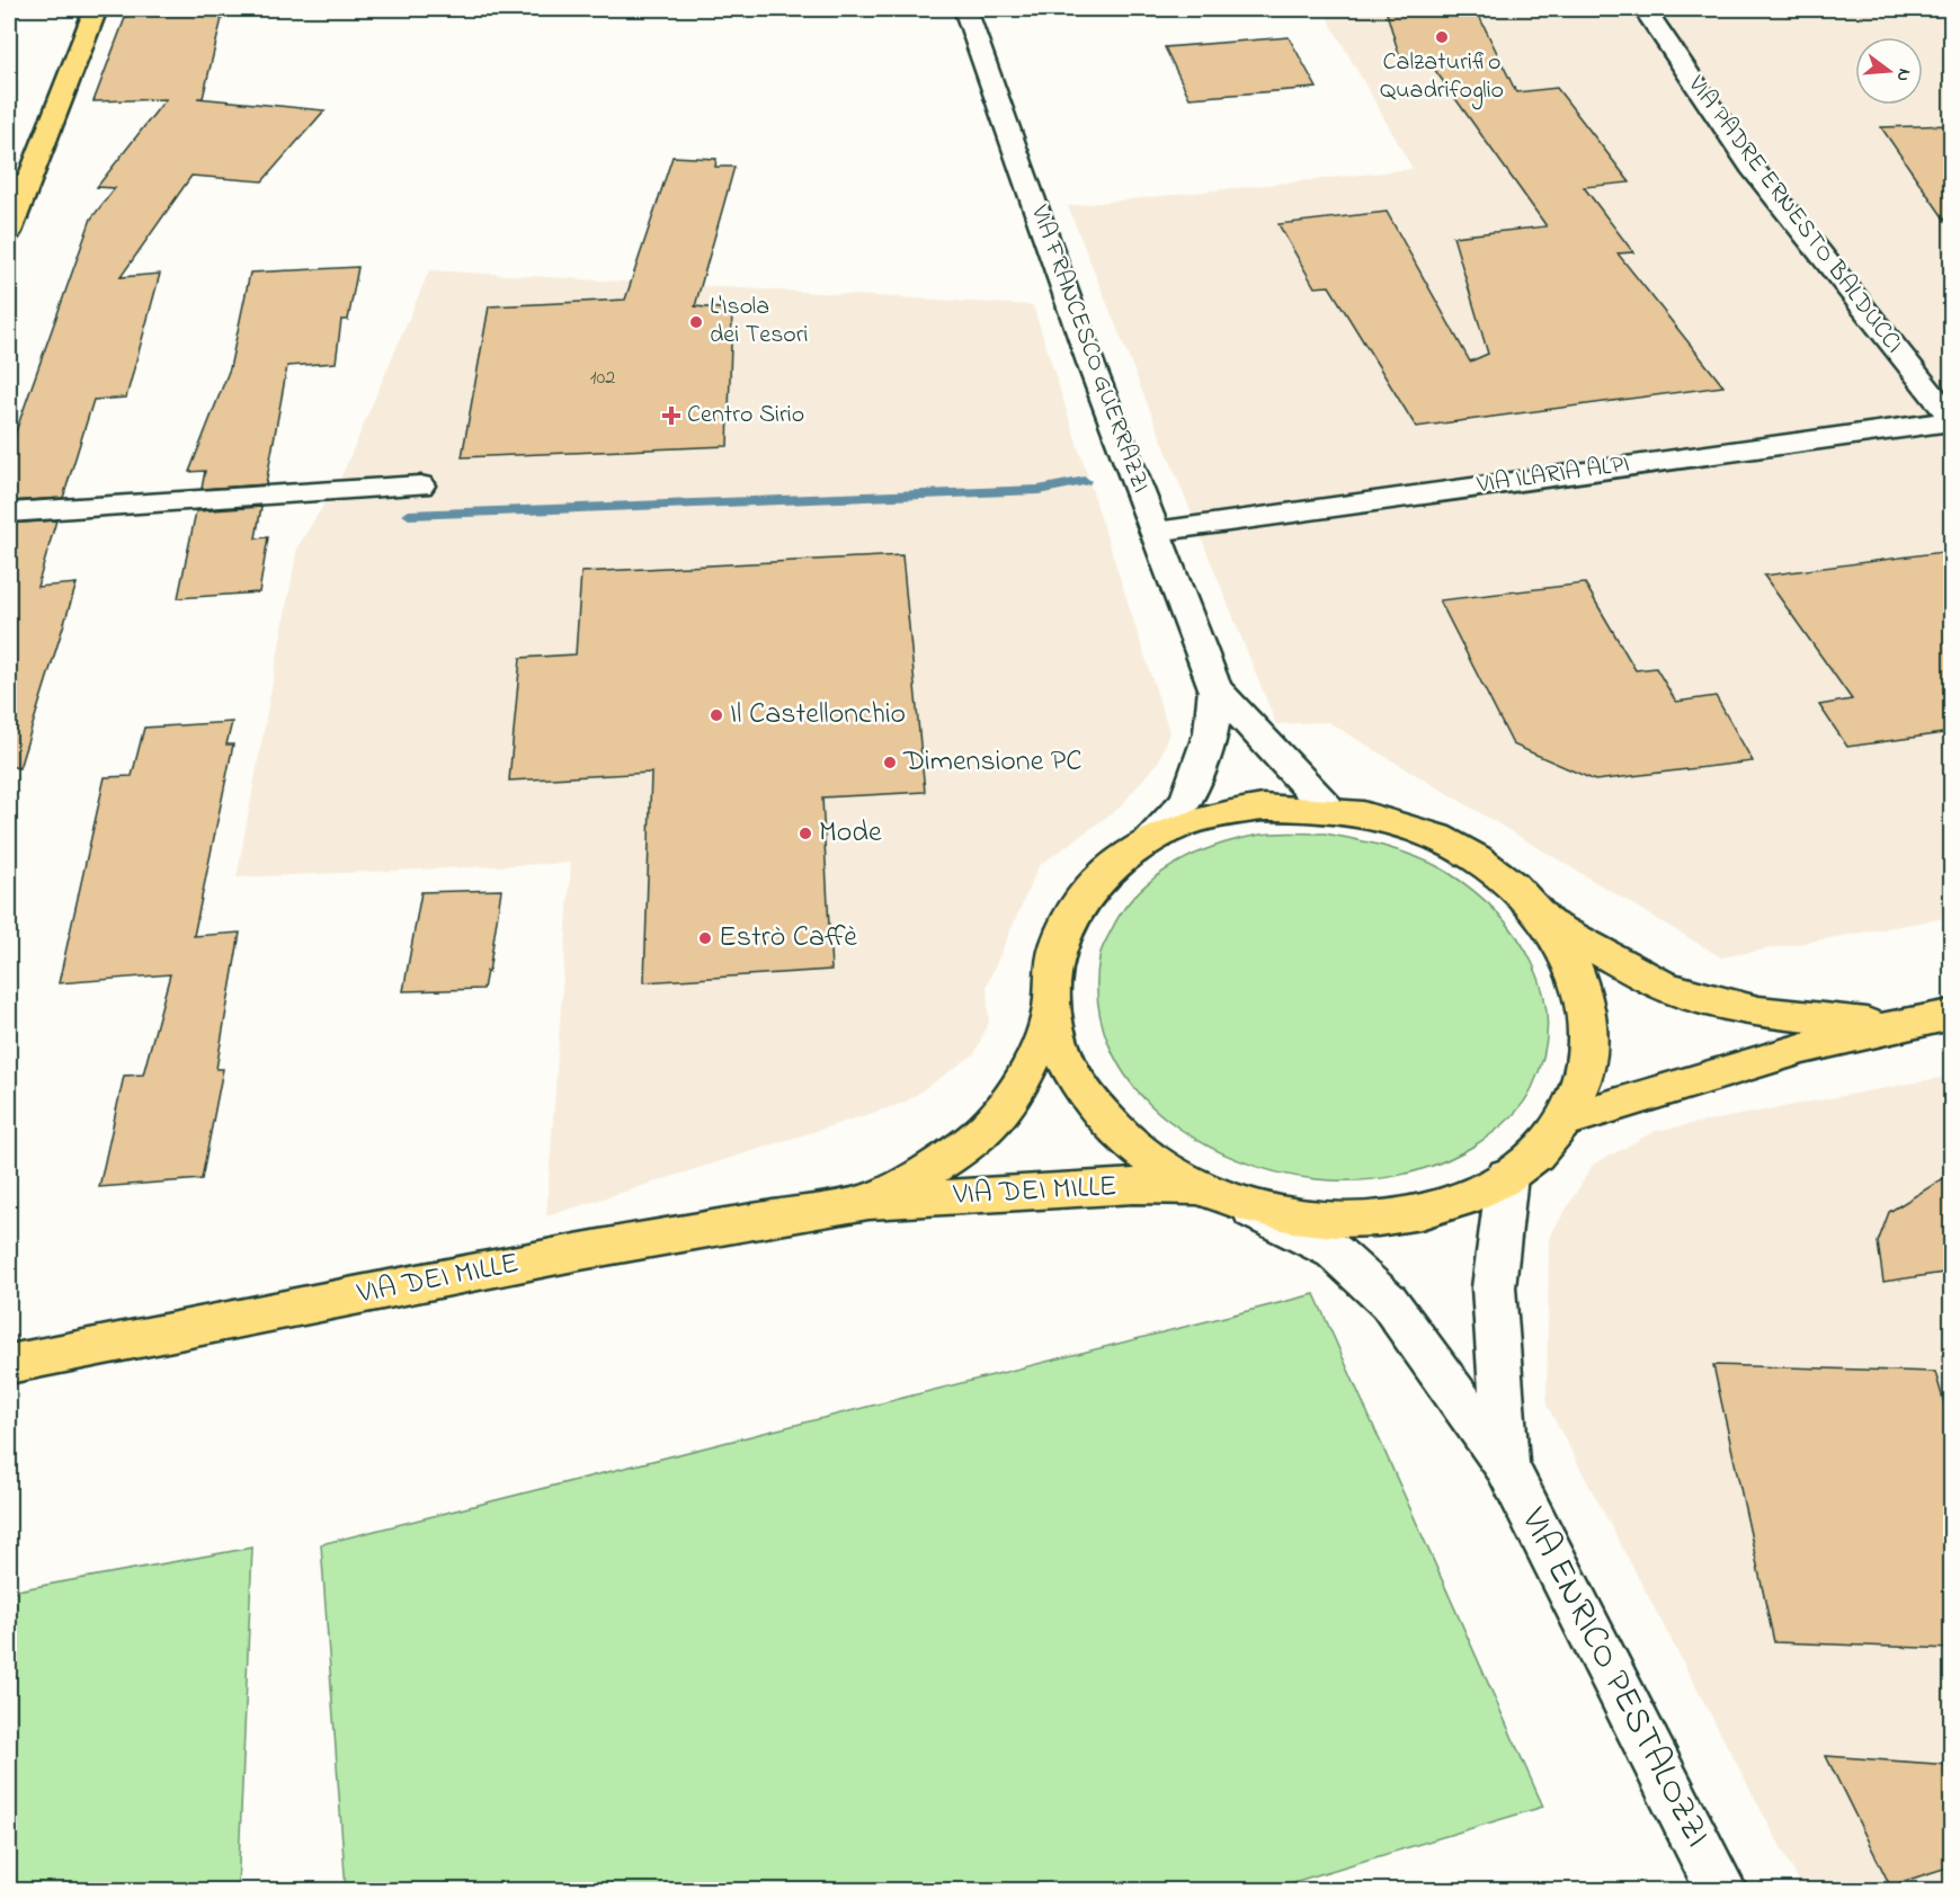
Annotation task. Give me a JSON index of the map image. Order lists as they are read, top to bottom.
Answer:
{
  "streets": {
    "main road": [
      "VIA PADRE ERNESTO BALDUCCI",
      "VIA FRANCESCO GUERRAZZI",
      "VIA ILARIA ALPI",
      "VIA DEI MILLE",
      "VIA ENRICO PESTALOZZI"
    ]
  },
  "crossings": [
    ["VIA PADRE ERNESTO BALDUCCI", "VIA ILARIA ALPI"],
    ["VIA FRANCESCO GUERRAZZI", "VIA ILARIA ALPI"],
    ["VIA DEI MILLE", "VIA ENRICO PESTALOZZI"]
  ],
  "places": {
    "other": [
      "Calzaturifio Quadrifoglio",
      "L'Isola dei Tesori",
      "Il Castellonchio",
      "Dimensione PC",
      "Mode",
      "Estrò Caffè"
    ],
    "health": ["Centro Sirio"]
  },
  "house_numbers": ["102"],
  "north": "right"
}
